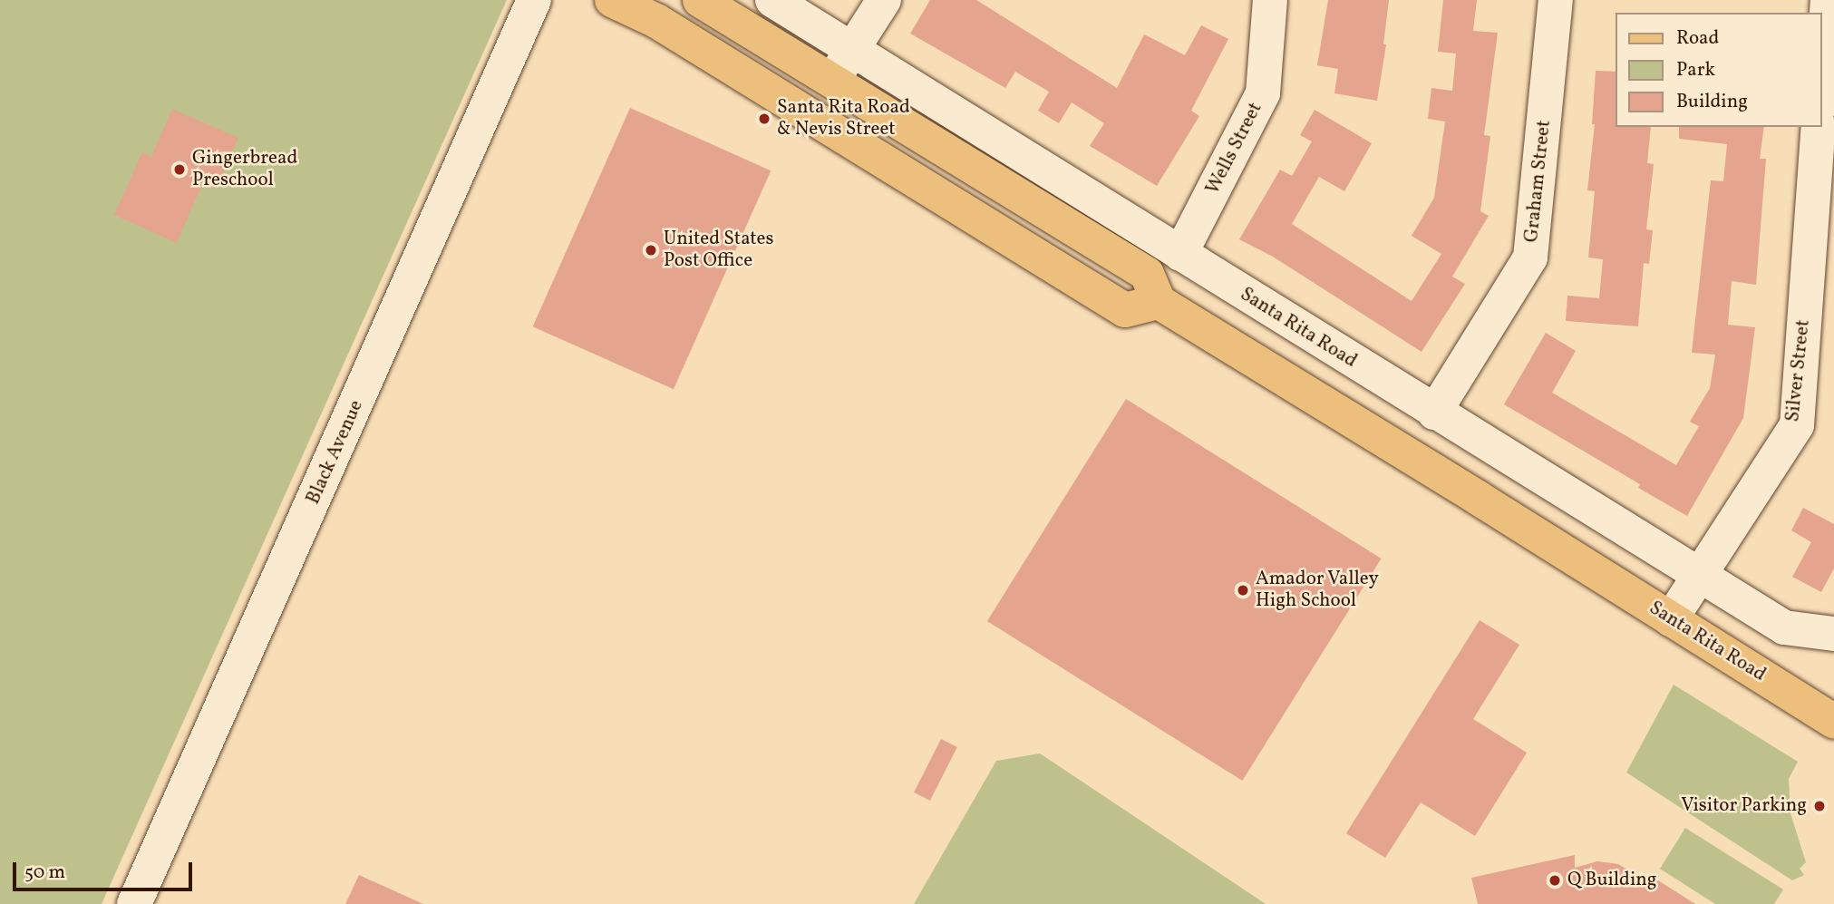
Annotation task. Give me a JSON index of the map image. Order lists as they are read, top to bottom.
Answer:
{
  "streets": {
    "main road": ["Santa Rita Road"],
    "street": [
      "Wells Street",
      "Graham Street",
      "Silver Street",
      "Black Avenue"
    ]
  },
  "crossings": [
    ["Wells Street", "Santa Rita Road"],
    ["Graham Street", "Santa Rita Road"],
    ["Santa Rita Road", "Silver Street"]
  ],
  "places": [
    "Santa Rita Road & Nevis Street",
    "Gingerbread Preschool",
    "United States Post Office",
    "Amador Valley High School",
    "Visitor Parking",
    "Q Building"
  ],
  "legend": ["Road", "Park", "Building"],
  "scale_bar": "50 m"
}
